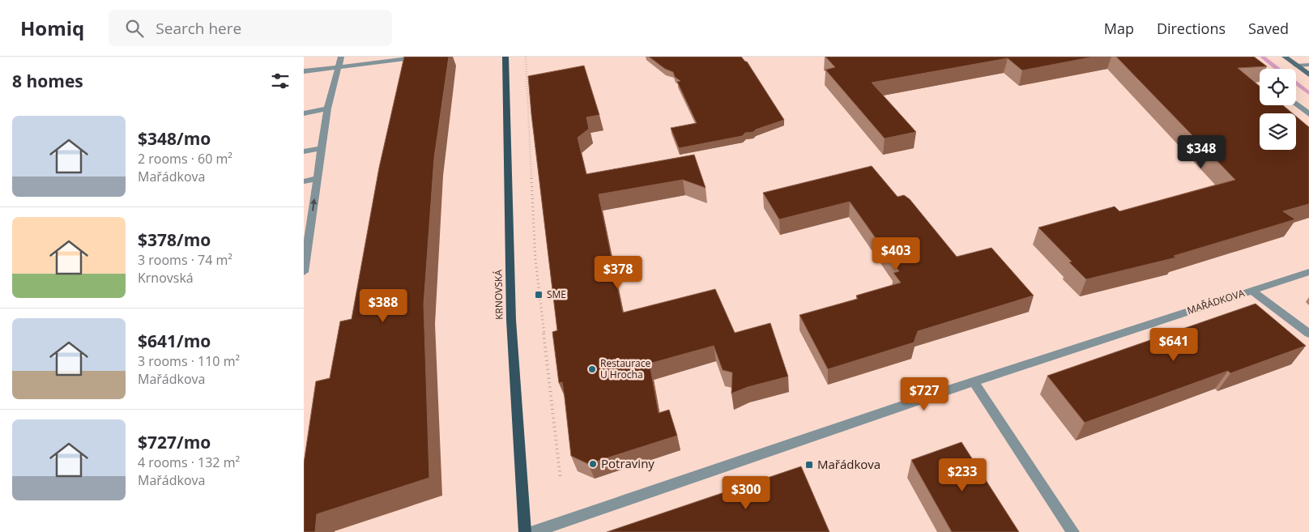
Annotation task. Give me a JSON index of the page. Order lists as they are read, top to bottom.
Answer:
{
  "streets": {
    "main road": ["KRNOVSKÁ"],
    "street": ["MAŘÁDKOVA"]
  },
  "places": {
    "transit": ["SME", "Mařádkova"],
    "other": ["Restaurace U Hrocha", "Potraviny"]
  },
  "page": {
    "header": "Homiq",
    "search": "Search here",
    "nav": ["Map", "Directions", "Saved"],
    "heading": "8 homes",
    "list": [
      {
        "name": "$348/mo",
        "note": "2 rooms · 60 m² · Mařádkova"
      },
      {
        "name": "$378/mo",
        "note": "3 rooms · 74 m² · Krnovská"
      },
      {
        "name": "$641/mo",
        "note": "3 rooms · 110 m² · Mařádkova"
      },
      {
        "name": "$727/mo",
        "note": "4 rooms · 132 m² · Mařádkova"
      }
    ],
    "price": [
      "$348",
      "$403",
      "$378",
      "$388",
      "$641",
      "$727",
      "$233",
      "$300"
    ]
  }
}
